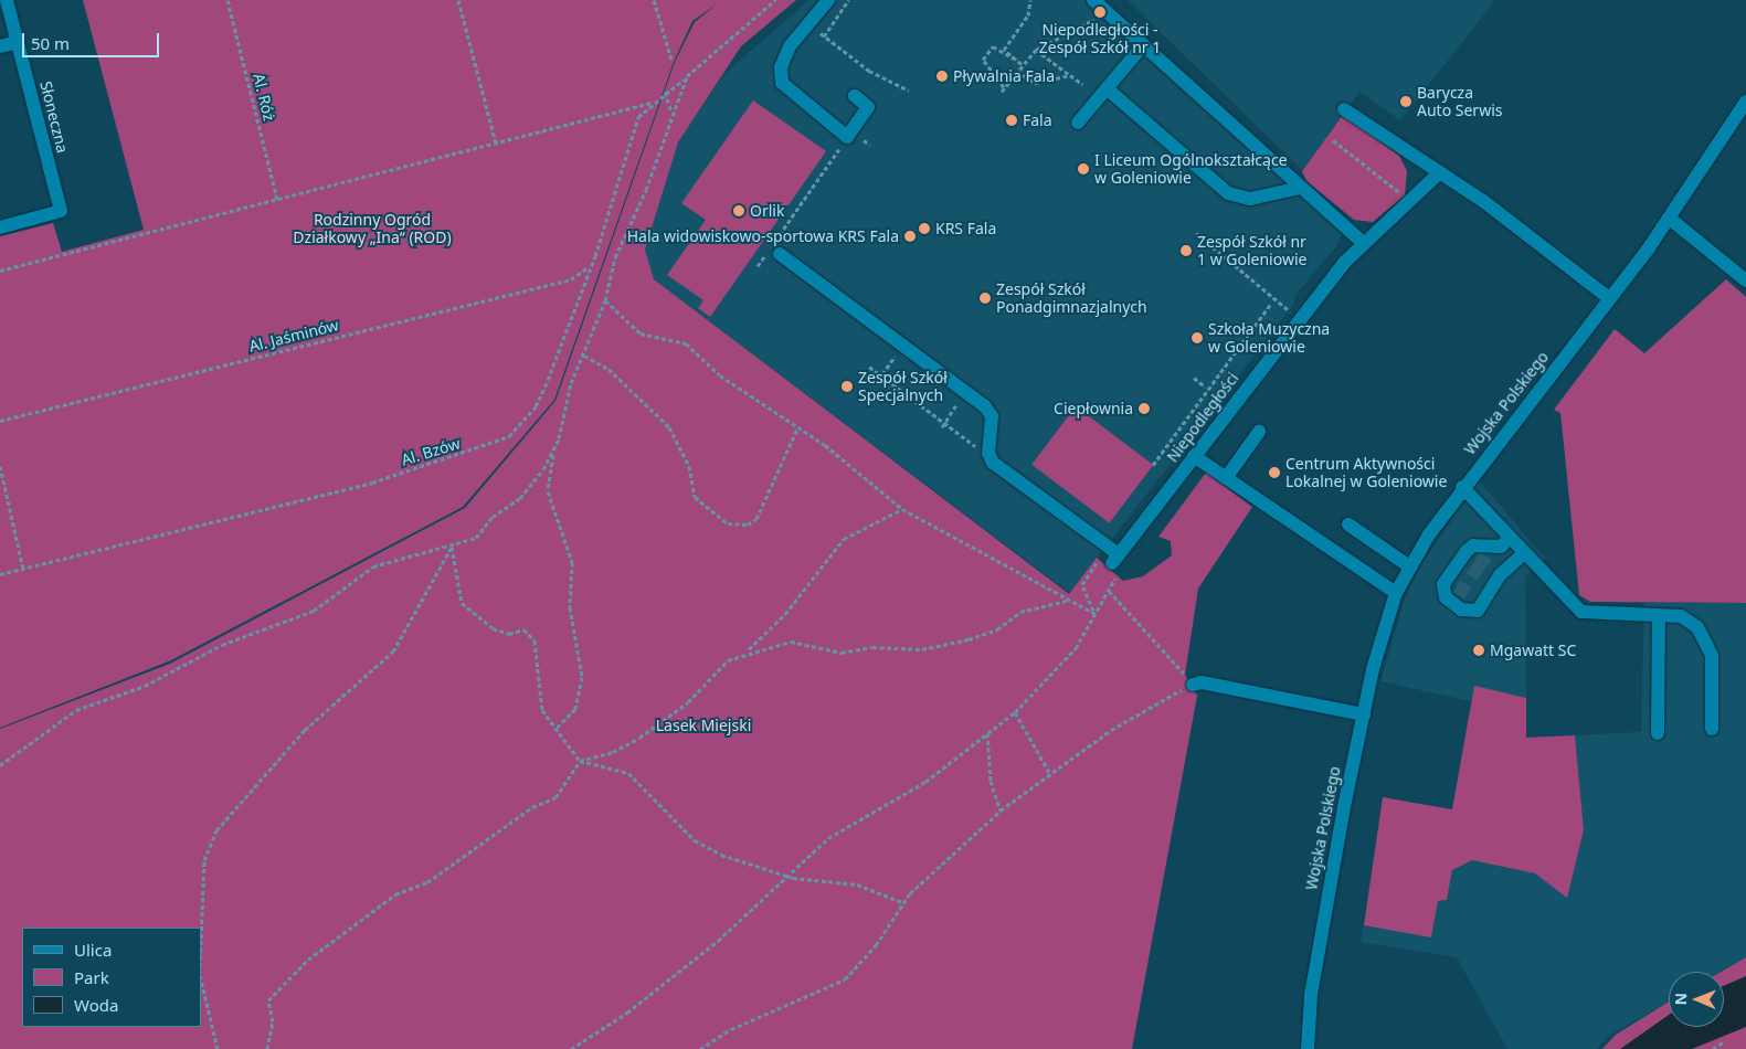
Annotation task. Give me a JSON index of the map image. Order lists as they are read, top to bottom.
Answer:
{
  "streets": {
    "street": ["Słoneczna", "Wojska Polskiego", "Niepodległości"],
    "path": ["Al. Róż", "Al. Jaśminów", "Al. Bzów"]
  },
  "crossings": [
    ["Al. Jaśminów", "Al. Bzów"]
  ],
  "parks": ["Rodzinny Ogród Działkowy „Ina“ (ROD)", "Lasek Miejski"],
  "places": [
    "Niepodległości - Zespół Szkół nr 1",
    "Pływalnia Fala",
    "Barycza Auto Serwis",
    "Fala",
    "I Liceum Ogólnokształcące w Goleniowie",
    "Orlik",
    "KRS Fala",
    "Hala widowiskowo-sportowa KRS Fala",
    "Zespół Szkół nr 1 w Goleniowie",
    "Zespół Szkół Ponadgimnazjalnych",
    "Szkoła Muzyczna w Goleniowie",
    "Zespół Szkół Specjalnych",
    "Ciepłownia",
    "Centrum Aktywności Lokalnej w Goleniowie",
    "Mgawatt SC"
  ],
  "legend": ["Ulica", "Park", "Woda"],
  "scale_bar": "50 m",
  "north": "left"
}
